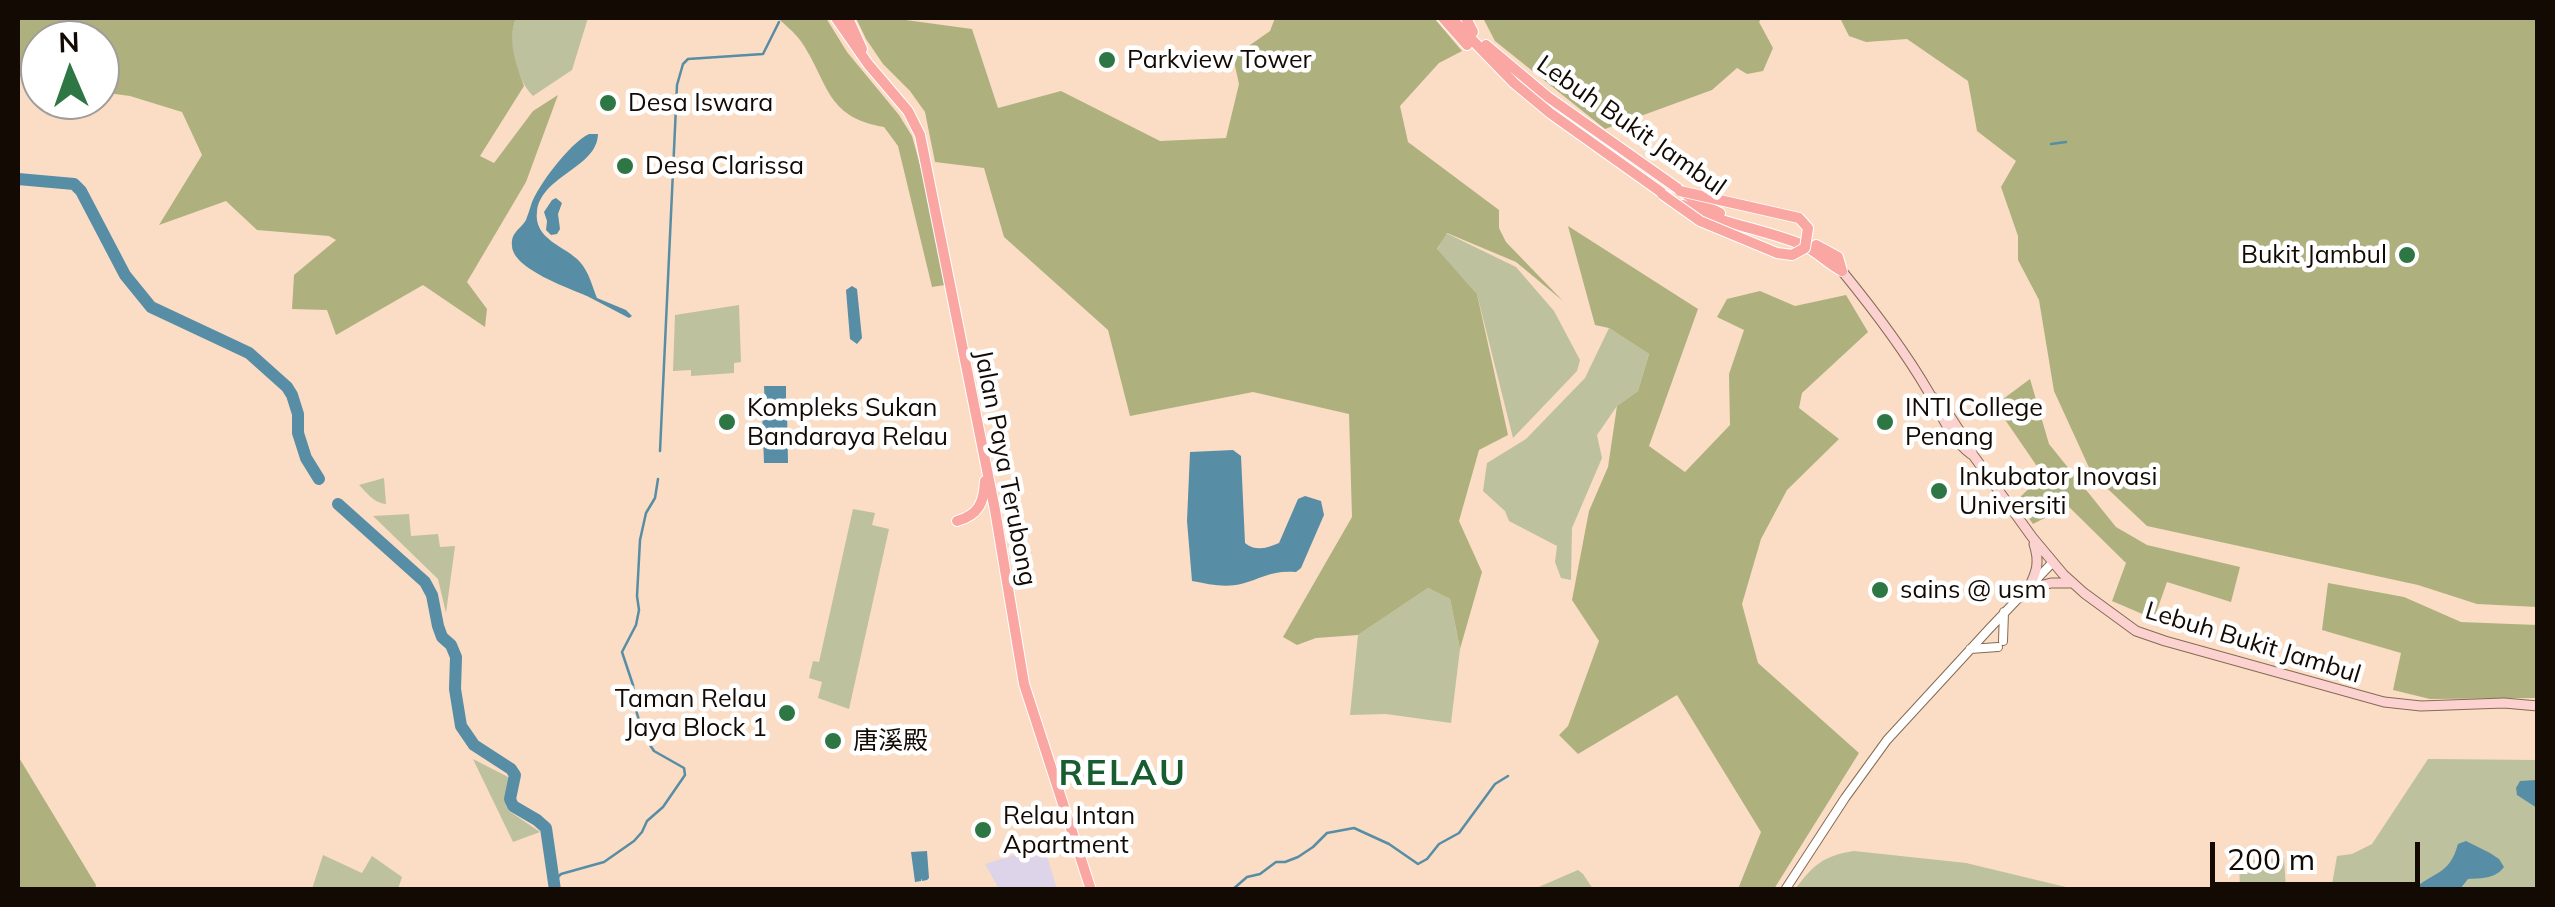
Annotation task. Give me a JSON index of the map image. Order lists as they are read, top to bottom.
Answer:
{
  "streets": {
    "main road": ["Lebuh Bukit Jambul", "Jalan Paya Terubong"]
  },
  "districts": ["RELAU"],
  "places": [
    "Parkview Tower",
    "Desa Iswara",
    "Desa Clarissa",
    "Bukit Jambul",
    "Kompleks Sukan Bandaraya Relau",
    "INTI College Penang",
    "Inkubator Inovasi Universiti",
    "sains @ usm",
    "Taman Relau Jaya Block 1",
    "唐溪殿",
    "Relau Intan Apartment"
  ],
  "scale_bar": "200 m",
  "north": "top"
}
